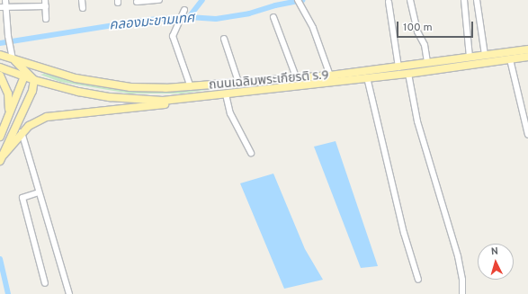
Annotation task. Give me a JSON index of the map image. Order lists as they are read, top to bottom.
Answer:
{
  "streets": {
    "main road": ["ถนนเฉลิมพระเกียรติ ร.9"]
  },
  "water": ["คลองมะขามเทศ"],
  "scale_bar": "100 m",
  "north": "top"
}
